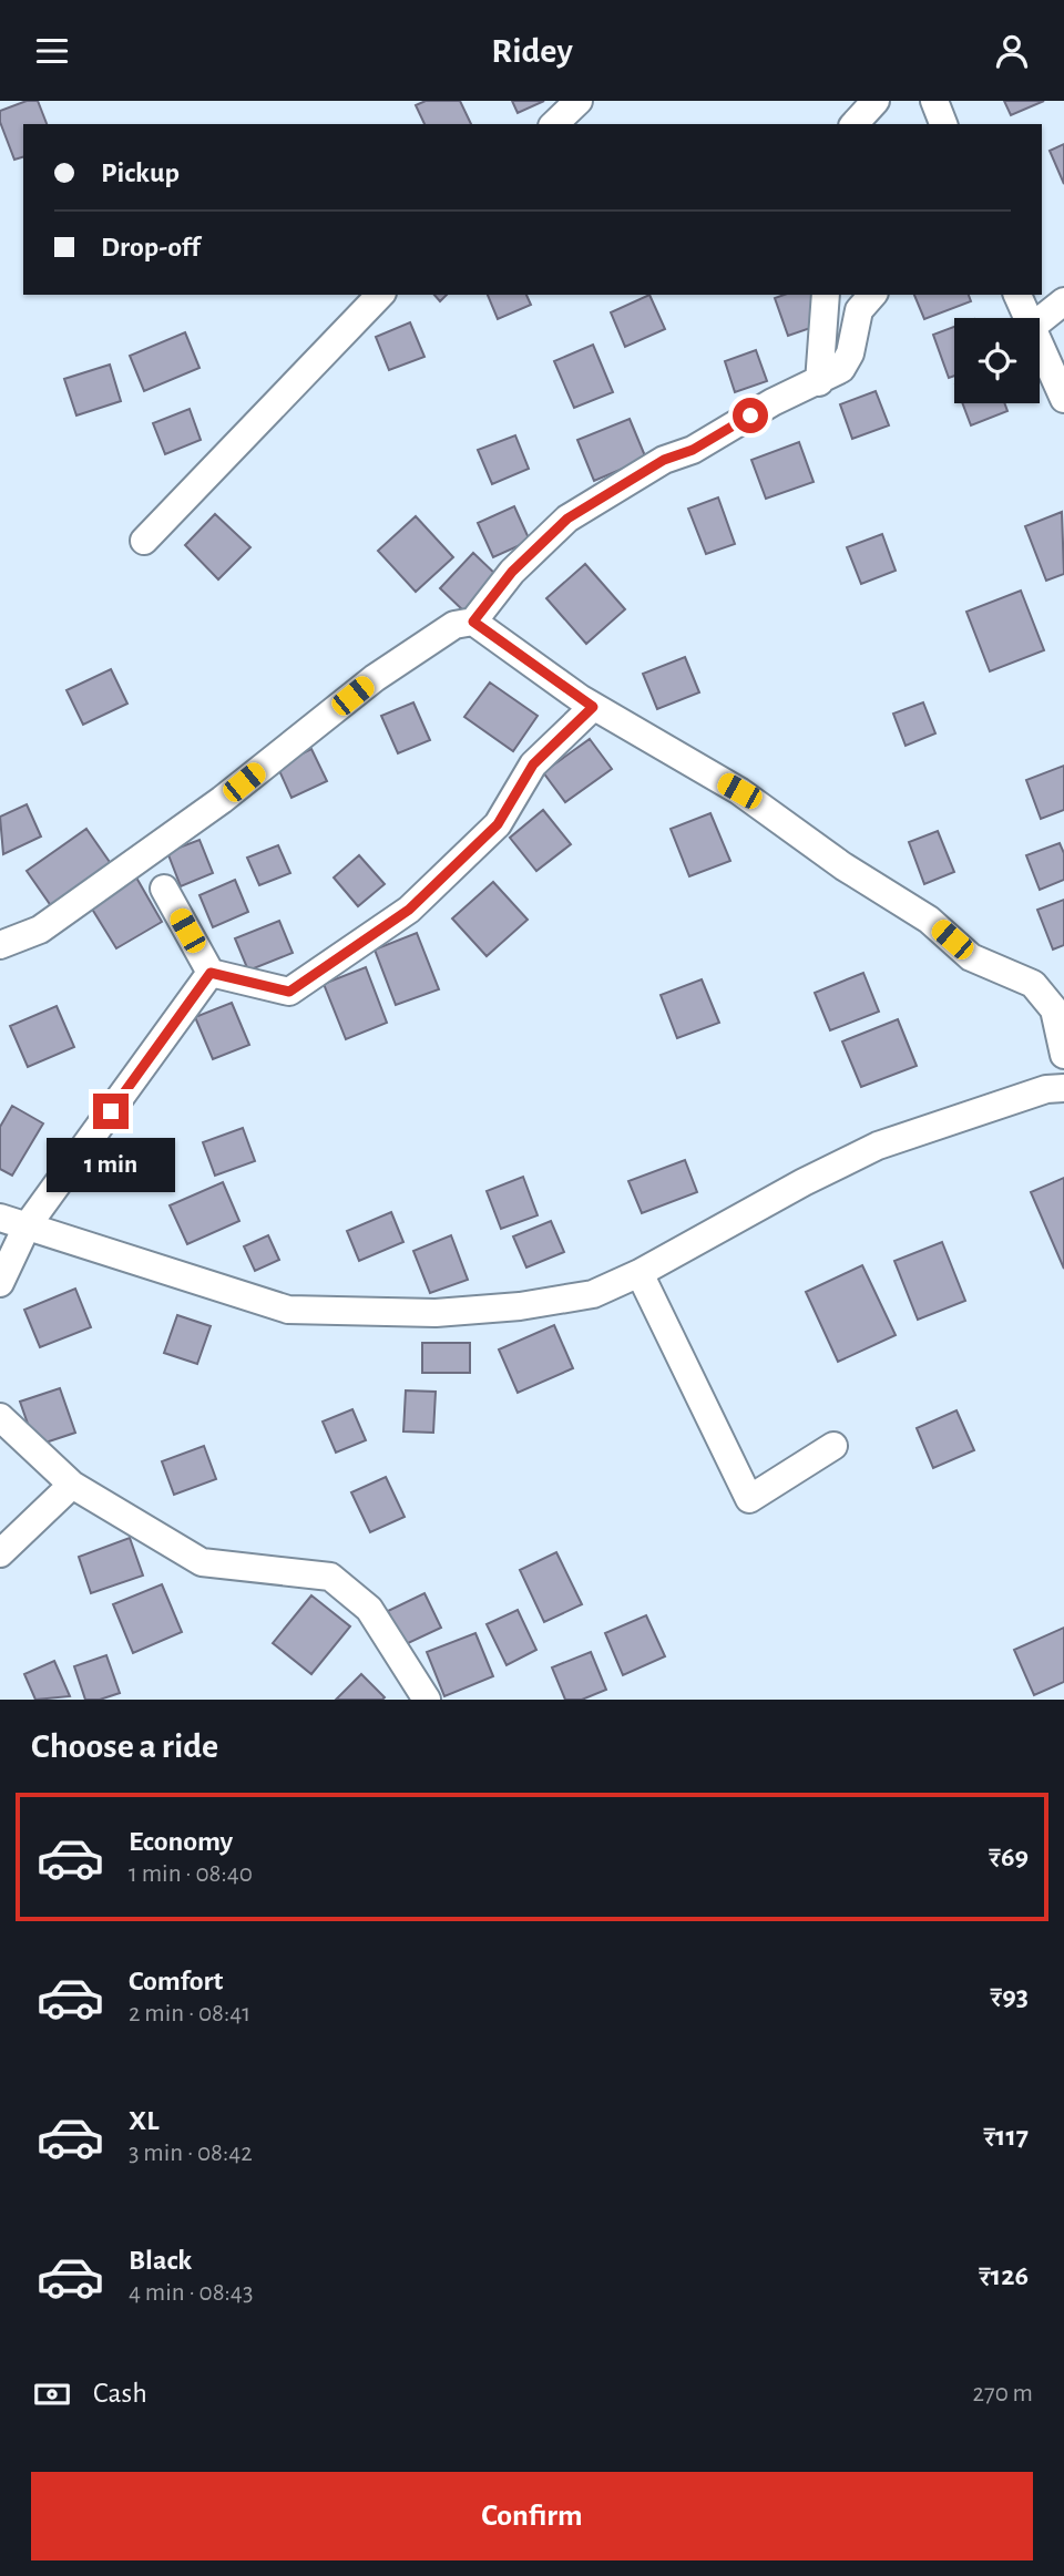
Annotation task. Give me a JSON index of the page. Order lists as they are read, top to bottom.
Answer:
{
  "page": {
    "header": "Ridey",
    "banner": ["Pickup", "Drop-off"],
    "bubble": "1 min",
    "heading": "Choose a ride",
    "list": [
      {
        "name": "Economy",
        "note": "1 min · 08:40",
        "value": "₹69"
      },
      {
        "name": "Comfort",
        "note": "2 min · 08:41",
        "value": "₹93"
      },
      {
        "name": "XL",
        "note": "3 min · 08:42",
        "value": "₹117"
      },
      {
        "name": "Black",
        "note": "4 min · 08:43",
        "value": "₹126"
      }
    ],
    "pay": ["Cash", "270 m"],
    "buttons": "Confirm"
  }
}
